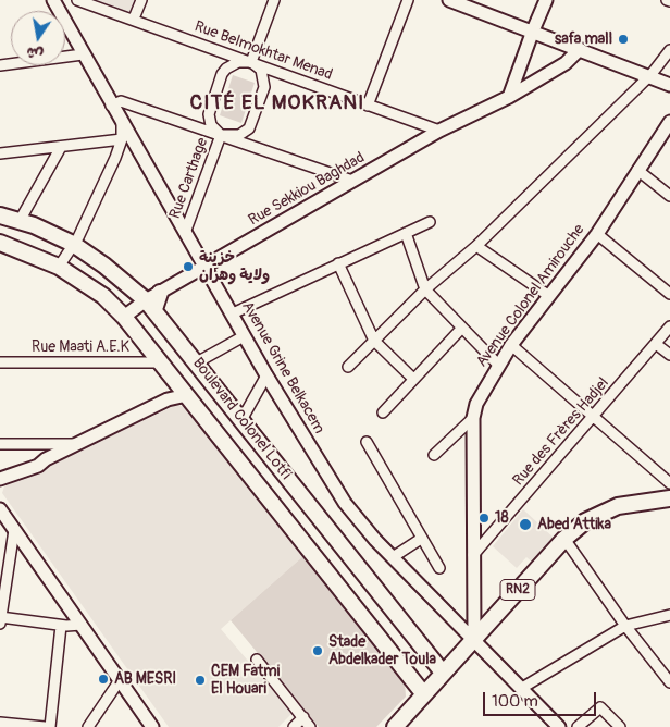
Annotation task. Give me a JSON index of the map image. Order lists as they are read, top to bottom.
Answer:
{
  "streets": {
    "main road": [
      "Rue Sekkiou Baghdad",
      "Avenue Colonel Amirouche",
      "Avenue Grine Belkacem",
      "Boulevard Colonel Lotfi",
      "RN2"
    ],
    "street": [
      "Rue Belmokhtar Menad",
      "Rue Carthage",
      "Rue Maati A.E.K",
      "Rue des Frères Hadjel"
    ]
  },
  "crossings": [
    ["Rue Belmokhtar Menad", "Rue Carthage"],
    ["Rue Belmokhtar Menad", "Rue Sekkiou Baghdad"],
    ["Rue Carthage", "Avenue Grine Belkacem"],
    ["Rue Sekkiou Baghdad", "Avenue Grine Belkacem"],
    ["Avenue Colonel Amirouche", "Avenue Grine Belkacem"],
    ["Avenue Colonel Amirouche", "Rue des Frères Hadjel"],
    ["Avenue Colonel Amirouche", "RN2"],
    ["Rue Maati A.E.K", "Boulevard Colonel Lotfi"],
    ["Avenue Grine Belkacem", "RN2"],
    ["Boulevard Colonel Lotfi", "RN2"]
  ],
  "districts": ["CITÉ EL MOKRANI"],
  "places": [
    "safa mall",
    "خزينة ولاية وهران",
    "18",
    "Abed Attika",
    "Stade Abdelkader Toula",
    "AB MESRI",
    "CEM Fatmi El Houari"
  ],
  "scale_bar": "100 m",
  "north": "bottom"
}
